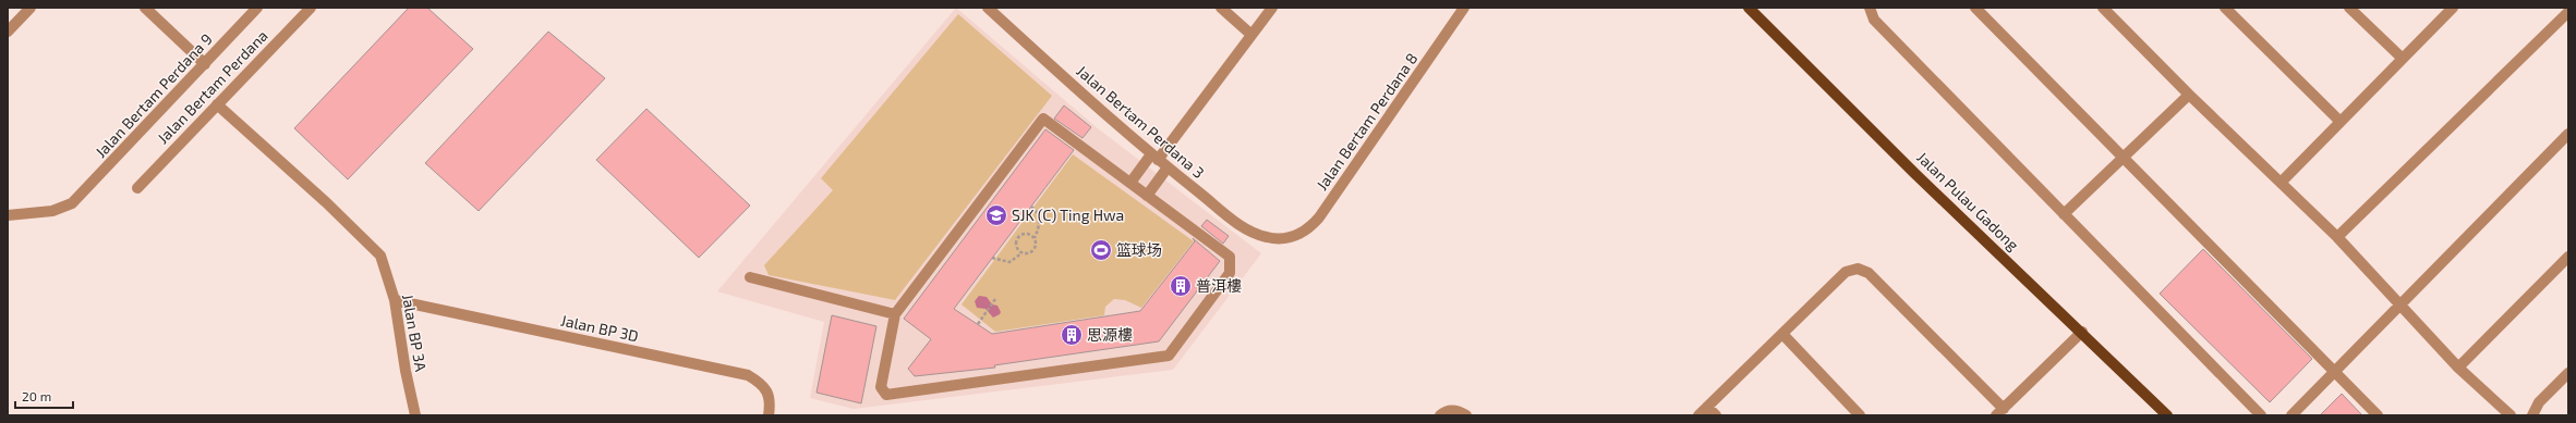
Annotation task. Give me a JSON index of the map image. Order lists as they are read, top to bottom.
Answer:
{
  "streets": {
    "main road": ["Jalan Pulau Gadong"],
    "street": [
      "Jalan Bertam Perdana",
      "Jalan Bertam Perdana 9",
      "Jalan Bertam Perdana 3",
      "Jalan Bertam Perdana 8",
      "Jalan BP 3D",
      "Jalan BP 3A"
    ]
  },
  "crossings": [
    ["Jalan Bertam Perdana", "Jalan BP 3A"],
    ["Jalan Bertam Perdana 3", "Jalan Bertam Perdana 8"],
    ["Jalan BP 3D", "Jalan BP 3A"]
  ],
  "places": {
    "school or university": ["SJK (C) Ting Hwa"],
    "sports": ["篮球场"],
    "building": ["普洱樓", "思源樓"]
  },
  "scale_bar": "20 m"
}
